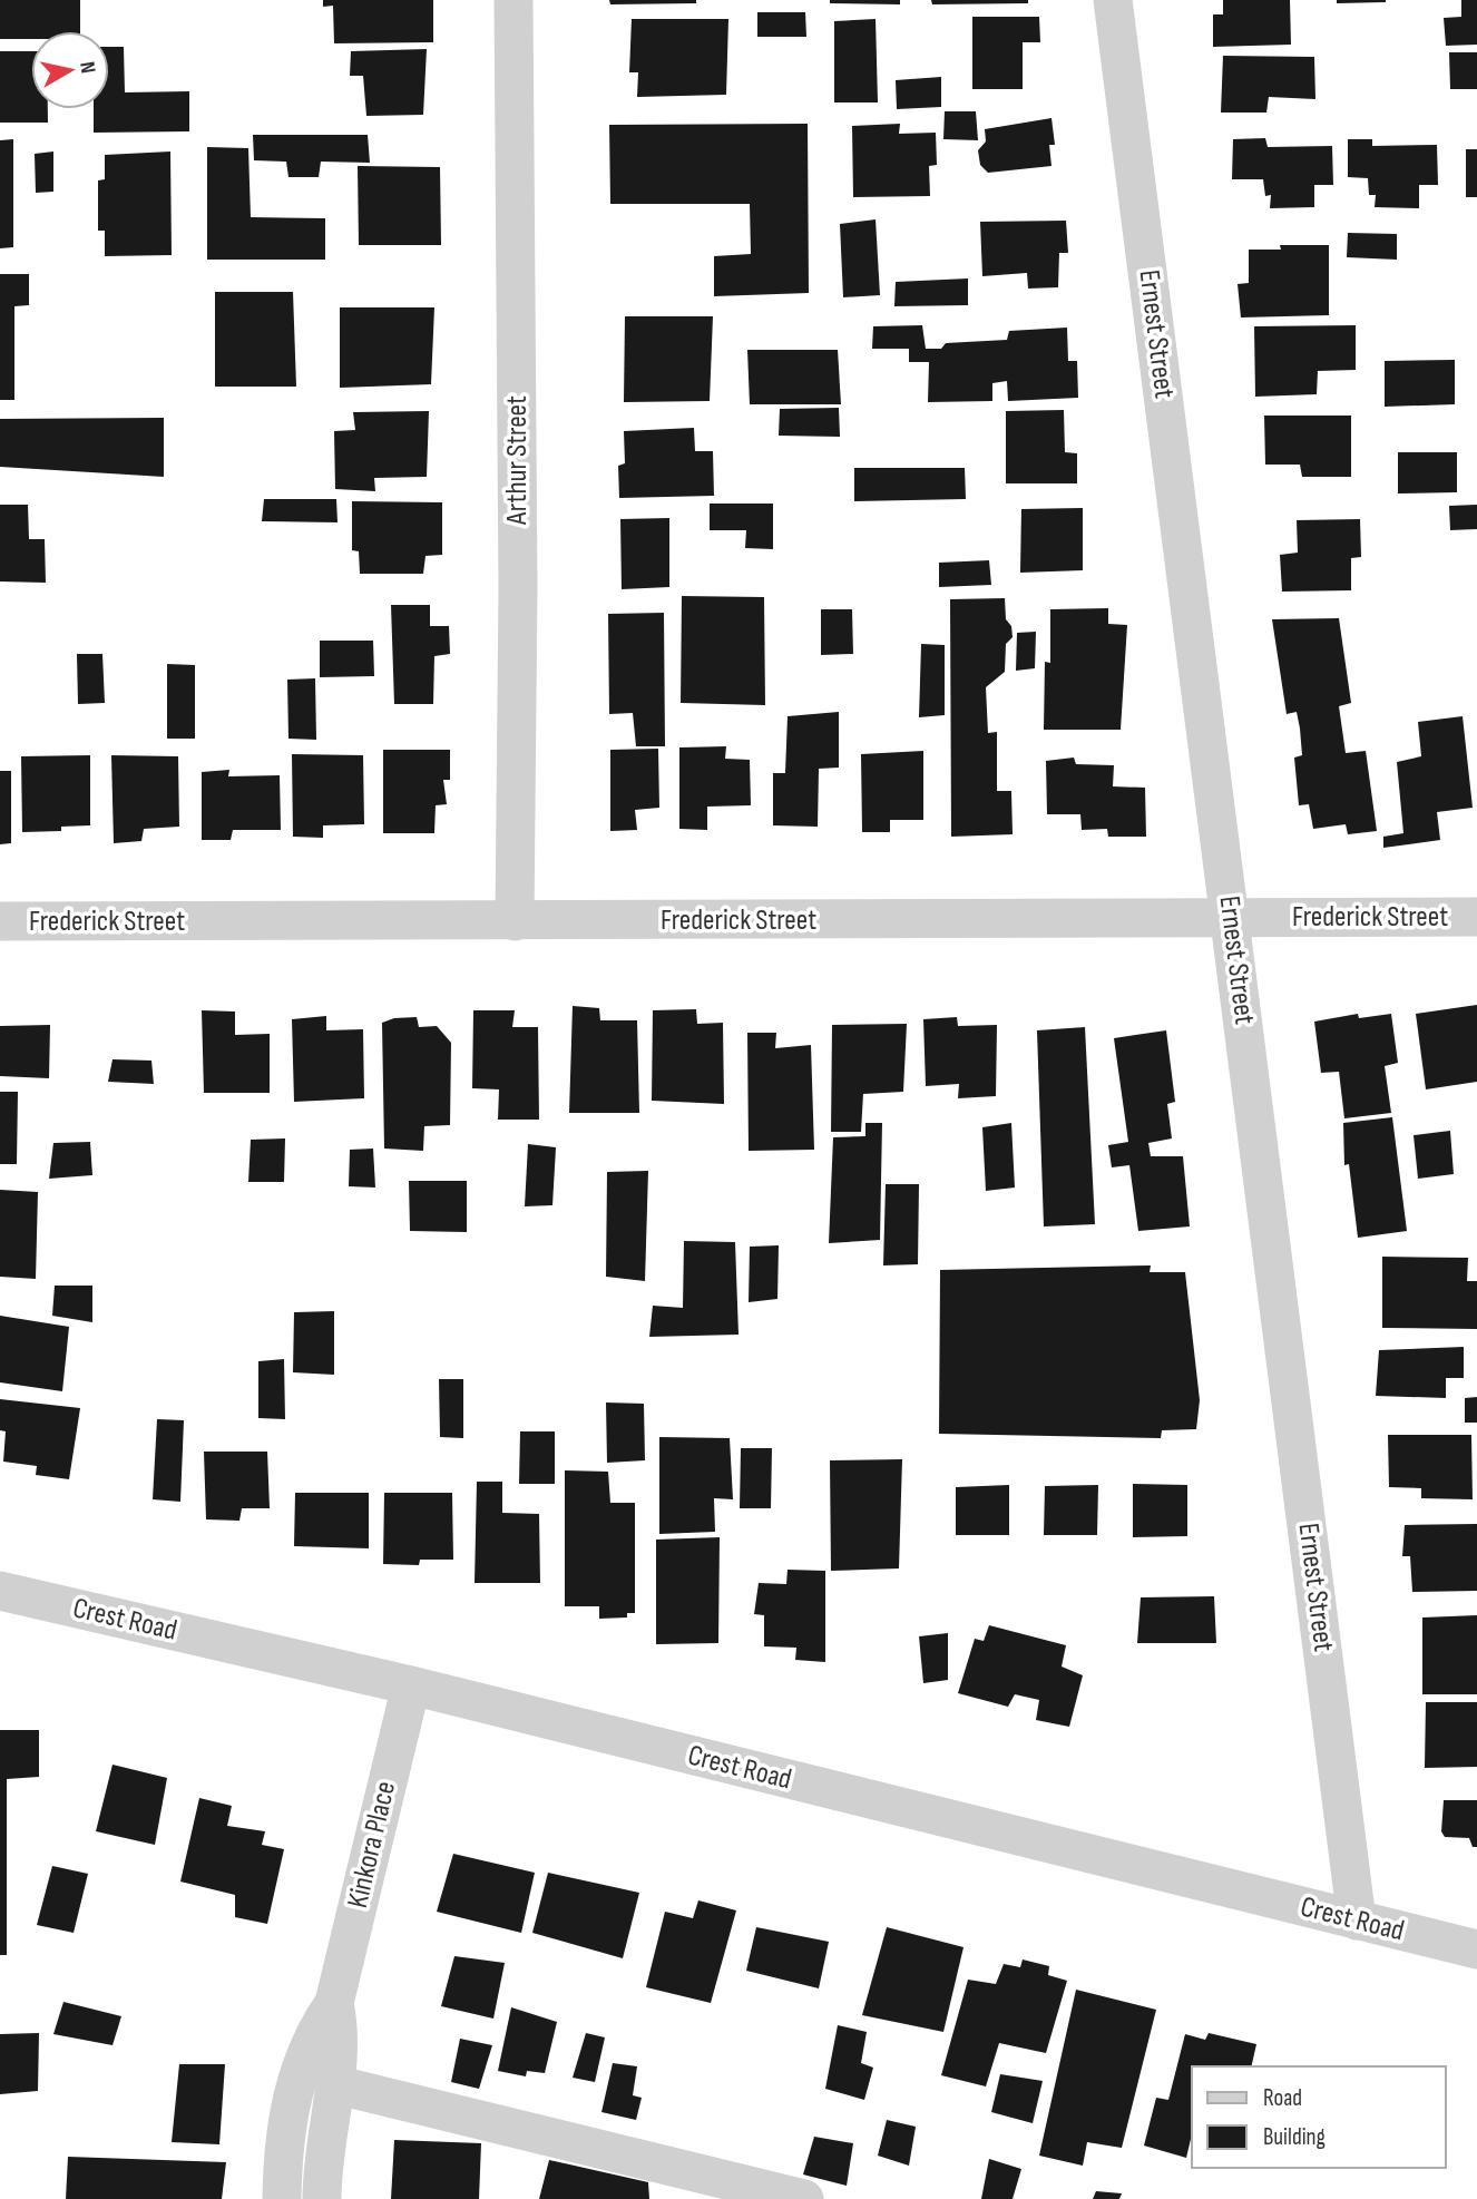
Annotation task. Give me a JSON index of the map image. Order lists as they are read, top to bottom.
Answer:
{
  "streets": {
    "street": [
      "Ernest Street",
      "Arthur Street",
      "Frederick Street",
      "Crest Road",
      "Kinkora Place"
    ]
  },
  "crossings": [
    ["Ernest Street", "Frederick Street"],
    ["Ernest Street", "Crest Road"],
    ["Arthur Street", "Frederick Street"],
    ["Crest Road", "Kinkora Place"]
  ],
  "legend": ["Road", "Building"],
  "north": "right"
}
